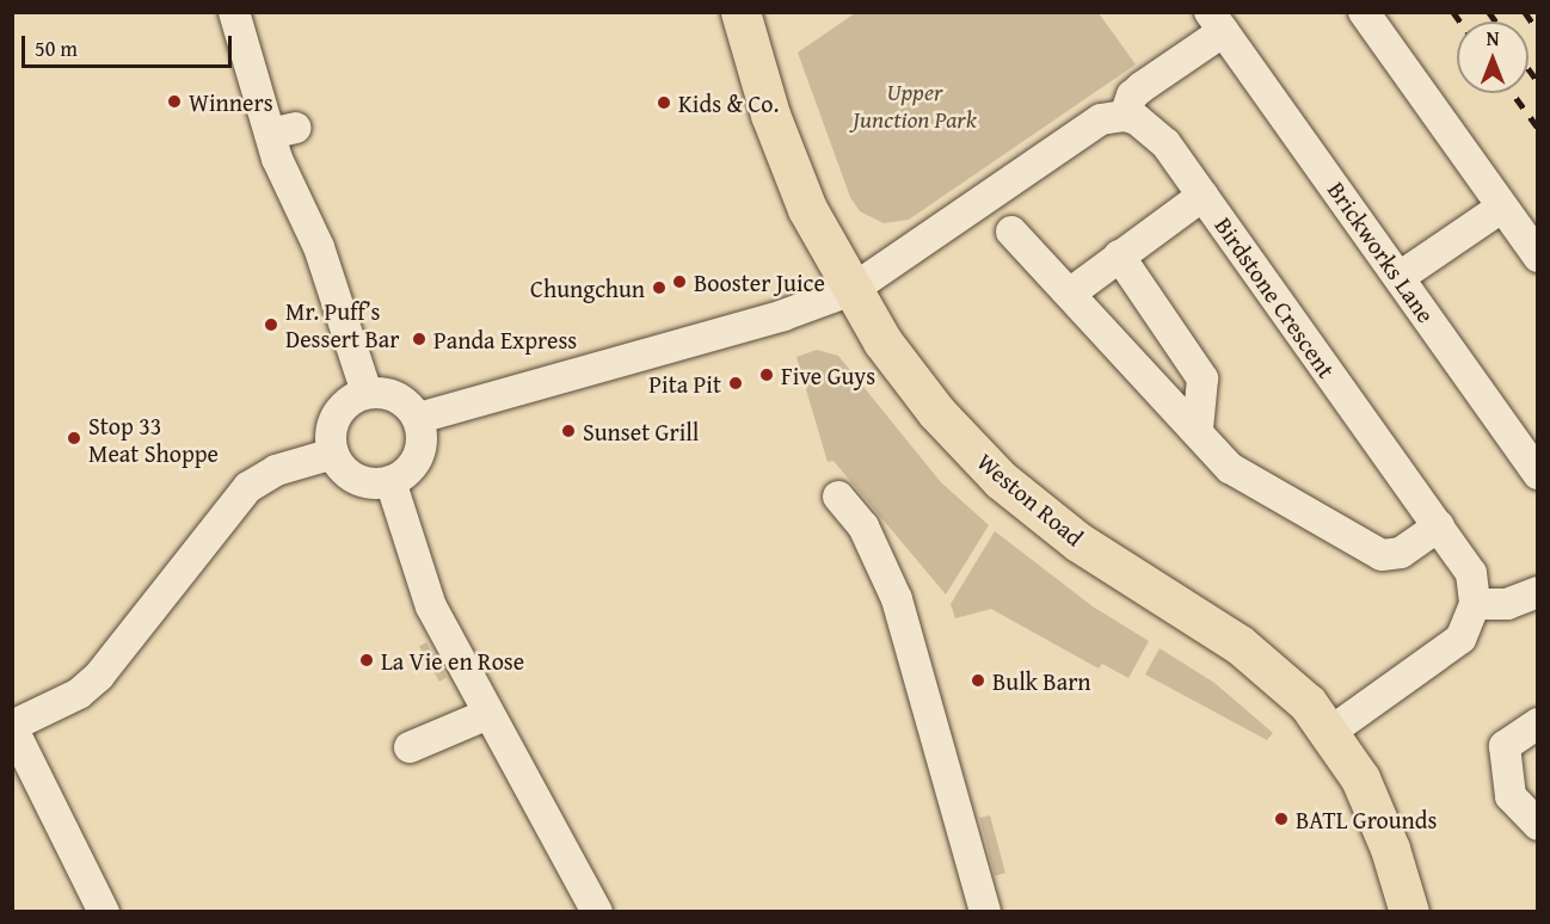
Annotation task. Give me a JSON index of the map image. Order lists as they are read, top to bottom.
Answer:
{
  "streets": {
    "main road": ["Weston Road"],
    "street": ["Brickworks Lane", "Birdstone Crescent"]
  },
  "crossings": [
    ["Brickworks Lane", "Birdstone Crescent"]
  ],
  "parks": ["Upper Junction Park"],
  "places": [
    "Winners",
    "Kids & Co.",
    "Booster Juice",
    "Chungchun",
    "Mr. Puff’s Dessert Bar",
    "Panda Express",
    "Five Guys",
    "Pita Pit",
    "Sunset Grill",
    "Stop 33 Meat Shoppe",
    "La Vie en Rose",
    "Bulk Barn",
    "BATL Grounds"
  ],
  "scale_bar": "50 m",
  "north": "top"
}
